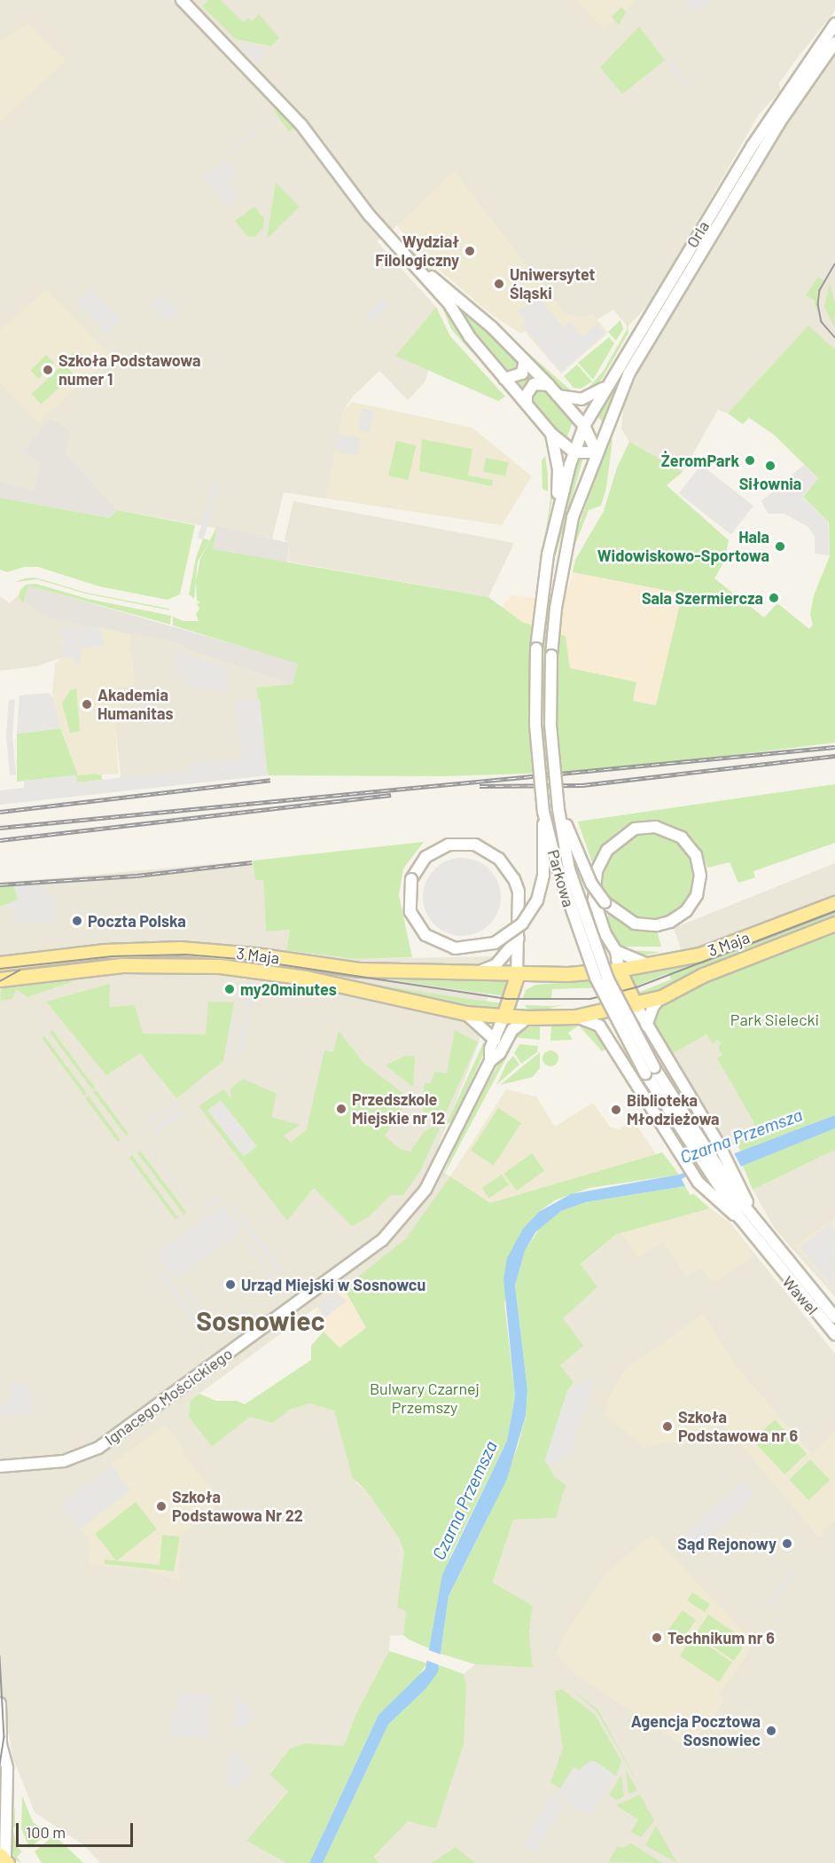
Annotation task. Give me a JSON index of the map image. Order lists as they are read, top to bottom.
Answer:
{
  "streets": {
    "main road": ["3 Maja"],
    "street": [
      "Orla",
      "Parkowa",
      "Wawel",
      "Ignacego Mościckiego"
    ]
  },
  "crossings": [
    ["Orla", "Parkowa"],
    ["Parkowa", "Wawel"],
    ["3 Maja", "Ignacego Mościckiego"]
  ],
  "districts": ["Sosnowiec"],
  "water": ["Czarna Przemsza"],
  "parks": ["Park Sielecki", "Bulwary Czarnej Przemszy"],
  "places": [
    "Wydział Filologiczny",
    "Uniwersytet Śląski",
    "Szkoła Podstawowa numer 1",
    "ŻeromPark",
    "Siłownia",
    "Hala Widowiskowo-Sportowa",
    "Sala Szermiercza",
    "Akademia Humanitas",
    "Poczta Polska",
    "my20minutes",
    "Przedszkole Miejskie nr 12",
    "Biblioteka Młodzieżowa",
    "Urząd Miejski w Sosnowcu",
    "Szkoła Podstawowa nr 6",
    "Szkoła Podstawowa Nr 22",
    "Sąd Rejonowy",
    "Technikum nr 6",
    "Agencja Pocztowa Sosnowiec"
  ],
  "scale_bar": "100 m"
}
